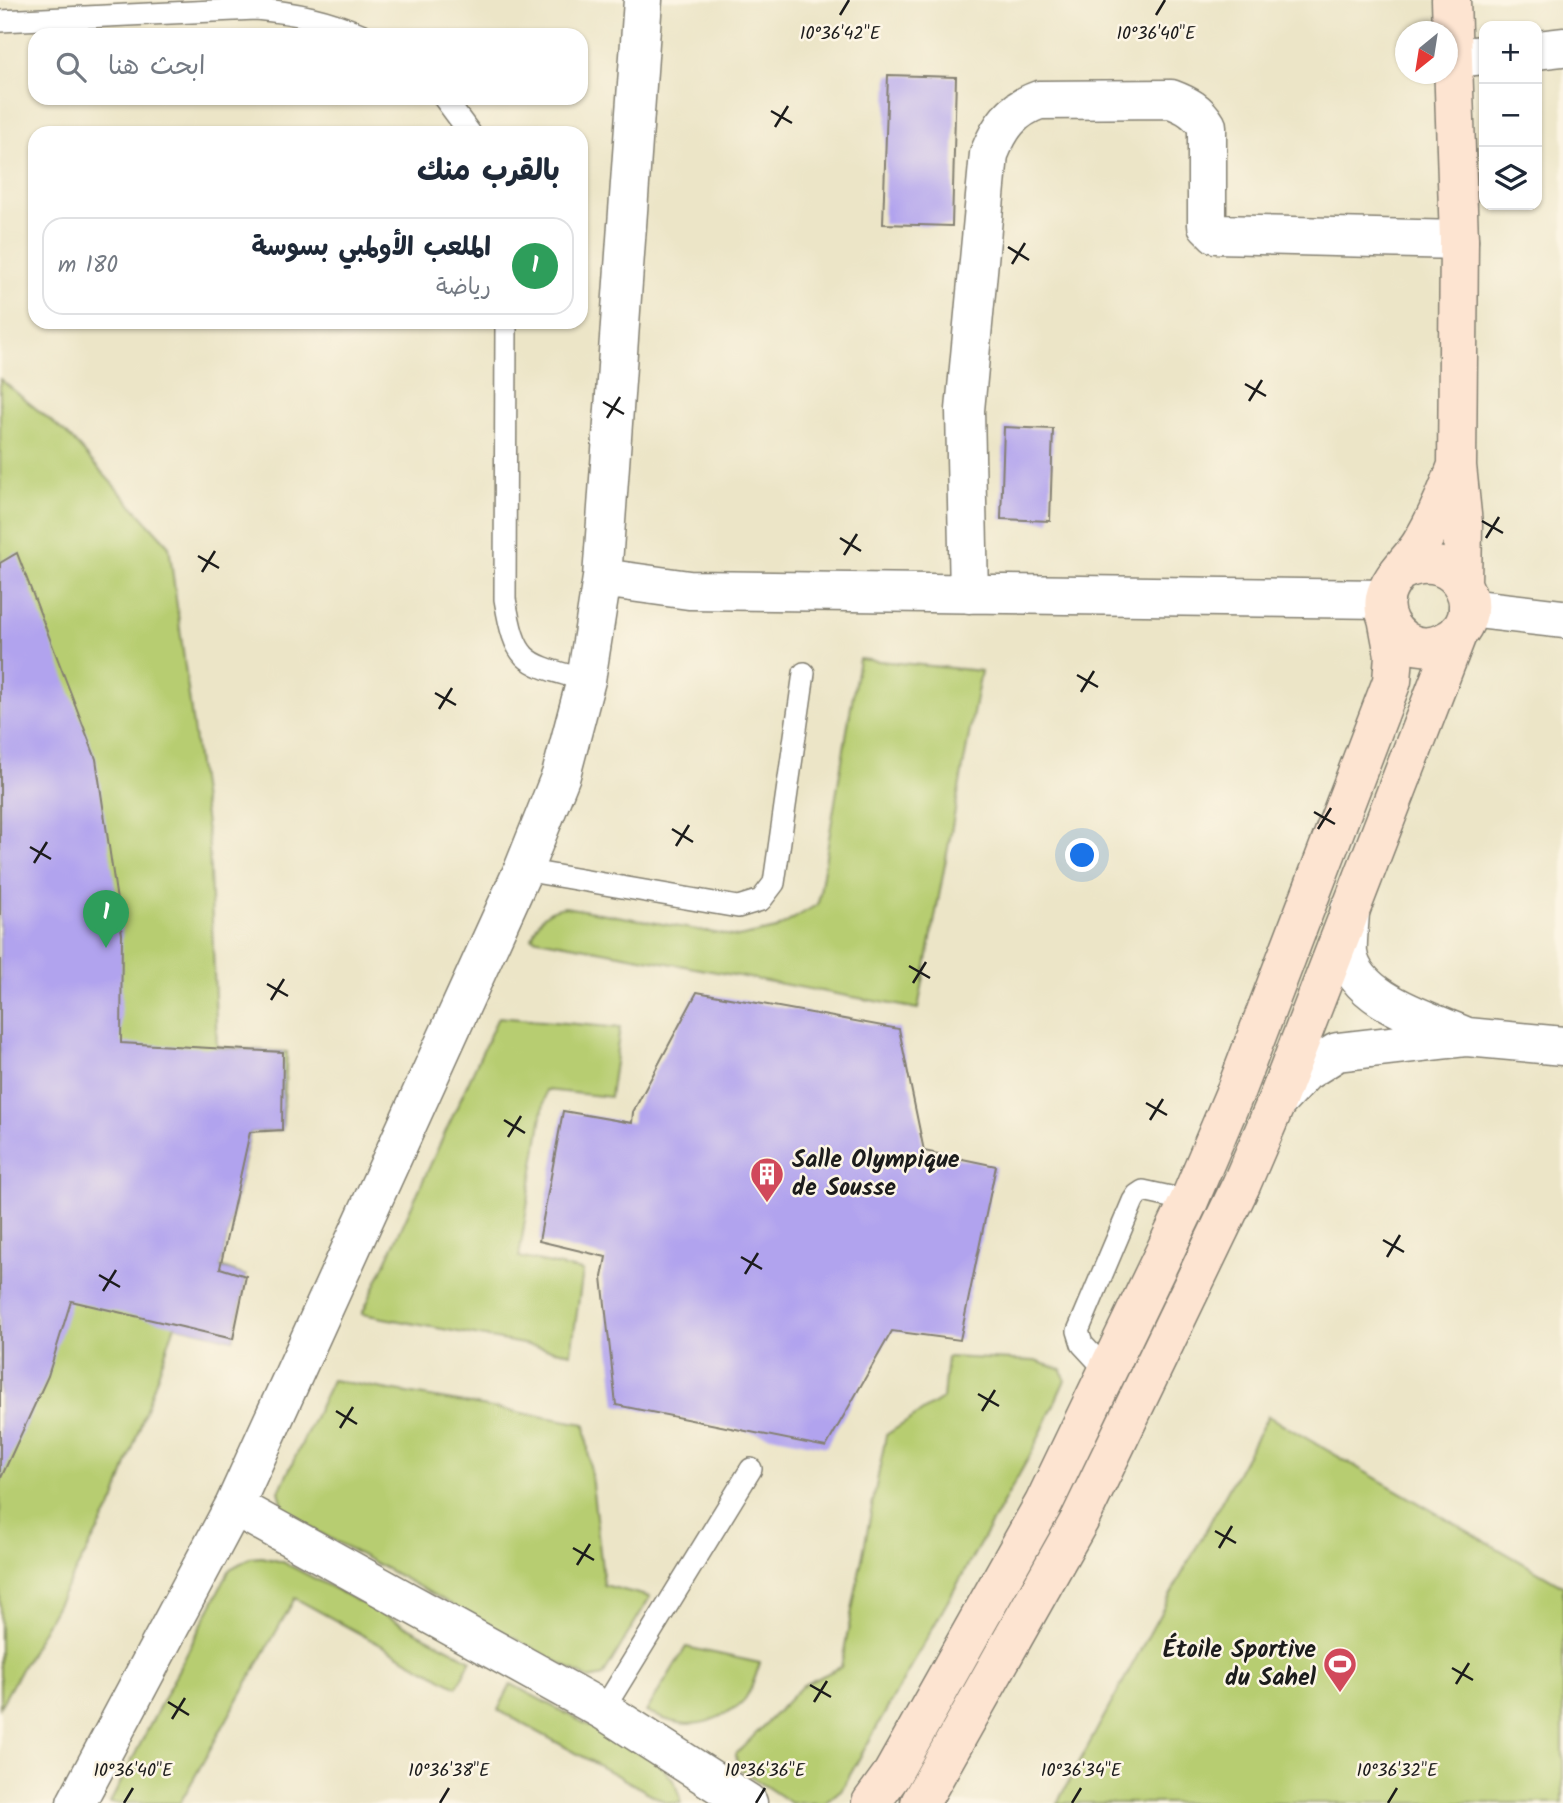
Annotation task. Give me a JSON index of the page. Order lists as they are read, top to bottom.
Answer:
{
  "places": {
    "building": ["Salle Olympique de Sousse"],
    "sports": ["Étoile Sportive du Sahel"]
  },
  "north": "bottom left",
  "page": {
    "map_buttons": ["+", "−"],
    "search": "ابحث هنا",
    "heading": "بالقرب منك",
    "list": [
      {
        "mark": "1",
        "name": "الملعب الأولمبي بسوسة",
        "note": "رياضة",
        "value": "180 m"
      }
    ],
    "pins": "1"
  },
  "coordinates": [
    "10°36'42\"E",
    "10°36'40\"E",
    "10°36'38\"E",
    "10°36'36\"E",
    "10°36'34\"E",
    "10°36'32\"E"
  ]
}
